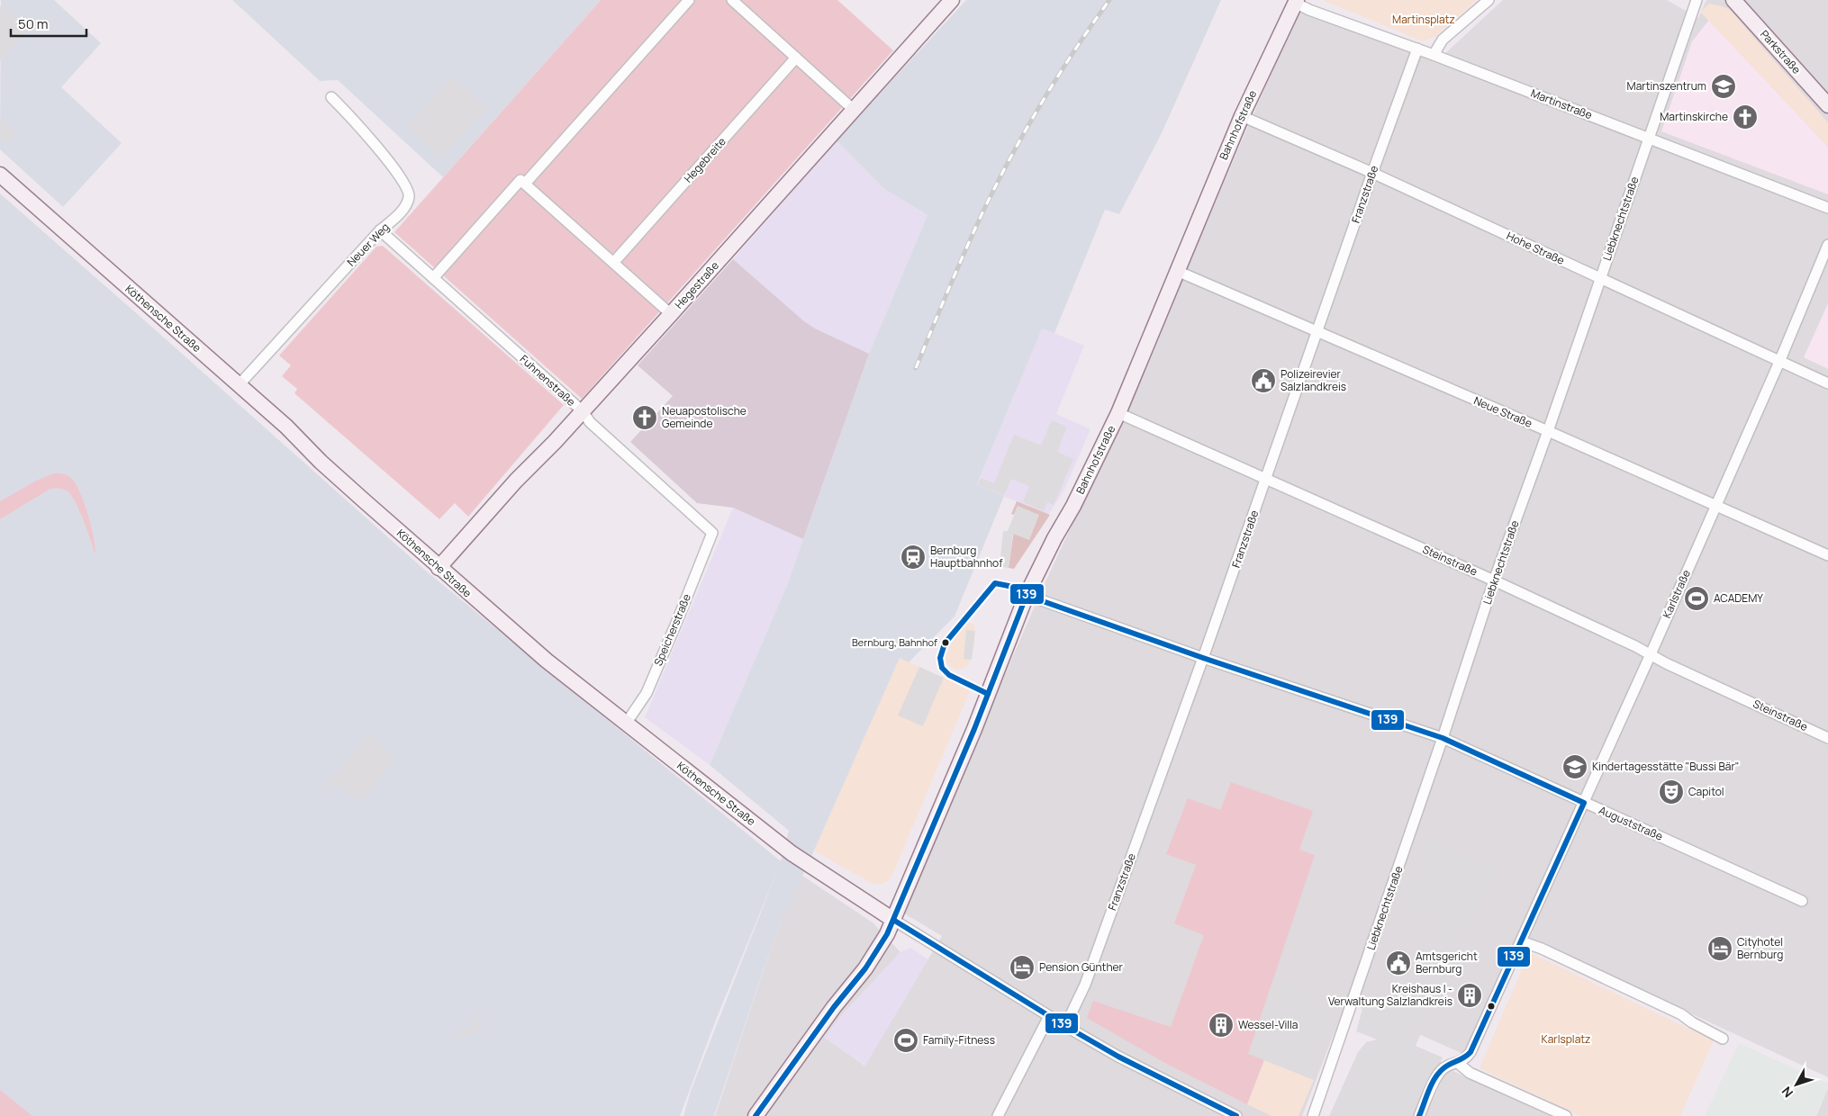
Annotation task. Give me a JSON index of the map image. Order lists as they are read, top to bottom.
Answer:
{
  "streets": {
    "main road": [
      "Parkstraße",
      "Bahnhofstraße",
      "Hegestraße",
      "Köthensche Straße"
    ],
    "street": [
      "Martinstraße",
      "Hegebreite",
      "Franzstraße",
      "Liebknechtstraße",
      "Neuer Weg",
      "Hohe Straße",
      "Fuhnenstraße",
      "Neue Straße",
      "Steinstraße",
      "Karlstraße",
      "Speicherstraße",
      "Auguststraße"
    ]
  },
  "crossings": [
    ["Martinstraße", "Bahnhofstraße"],
    ["Martinstraße", "Franzstraße"],
    ["Martinstraße", "Liebknechtstraße"],
    ["Bahnhofstraße", "Hohe Straße"],
    ["Bahnhofstraße", "Köthensche Straße"],
    ["Bahnhofstraße", "Neue Straße"],
    ["Bahnhofstraße", "Steinstraße"],
    ["Bahnhofstraße", "Auguststraße"],
    ["Franzstraße", "Hohe Straße"],
    ["Franzstraße", "Neue Straße"],
    ["Franzstraße", "Steinstraße"],
    ["Franzstraße", "Auguststraße"],
    ["Liebknechtstraße", "Hohe Straße"],
    ["Liebknechtstraße", "Neue Straße"],
    ["Liebknechtstraße", "Steinstraße"],
    ["Liebknechtstraße", "Auguststraße"],
    ["Neuer Weg", "Köthensche Straße"],
    ["Neuer Weg", "Fuhnenstraße"],
    ["Hohe Straße", "Karlstraße"],
    ["Hegestraße", "Köthensche Straße"],
    ["Hegestraße", "Fuhnenstraße"],
    ["Köthensche Straße", "Speicherstraße"],
    ["Fuhnenstraße", "Speicherstraße"],
    ["Neue Straße", "Karlstraße"],
    ["Steinstraße", "Karlstraße"],
    ["Karlstraße", "Auguststraße"]
  ],
  "parks": ["Martinsplatz", "Karlsplatz"],
  "places": {
    "school or university": ["Martinszentrum", "Kindertagesstätte \"Bussi Bär\""],
    "church": ["Martinskirche", "Neuapostolische Gemeinde"],
    "public building": ["Polizeirevier Salzlandkreis", "Amtsgericht Bernburg"],
    "station": ["Bernburg Hauptbahnhof"],
    "sports": ["ACADEMY", "Family-Fitness"],
    "other": ["Bernburg, Bahnhof"],
    "theatre": ["Capitol"],
    "hotel": ["Cityhotel Bernburg", "Pension Günther"],
    "building": ["Kreishaus I - Verwaltung Salzlandkreis", "Wessel-Villa"]
  },
  "lines": ["transit line 139"],
  "scale_bar": "50 m",
  "north": "bottom left"
}
